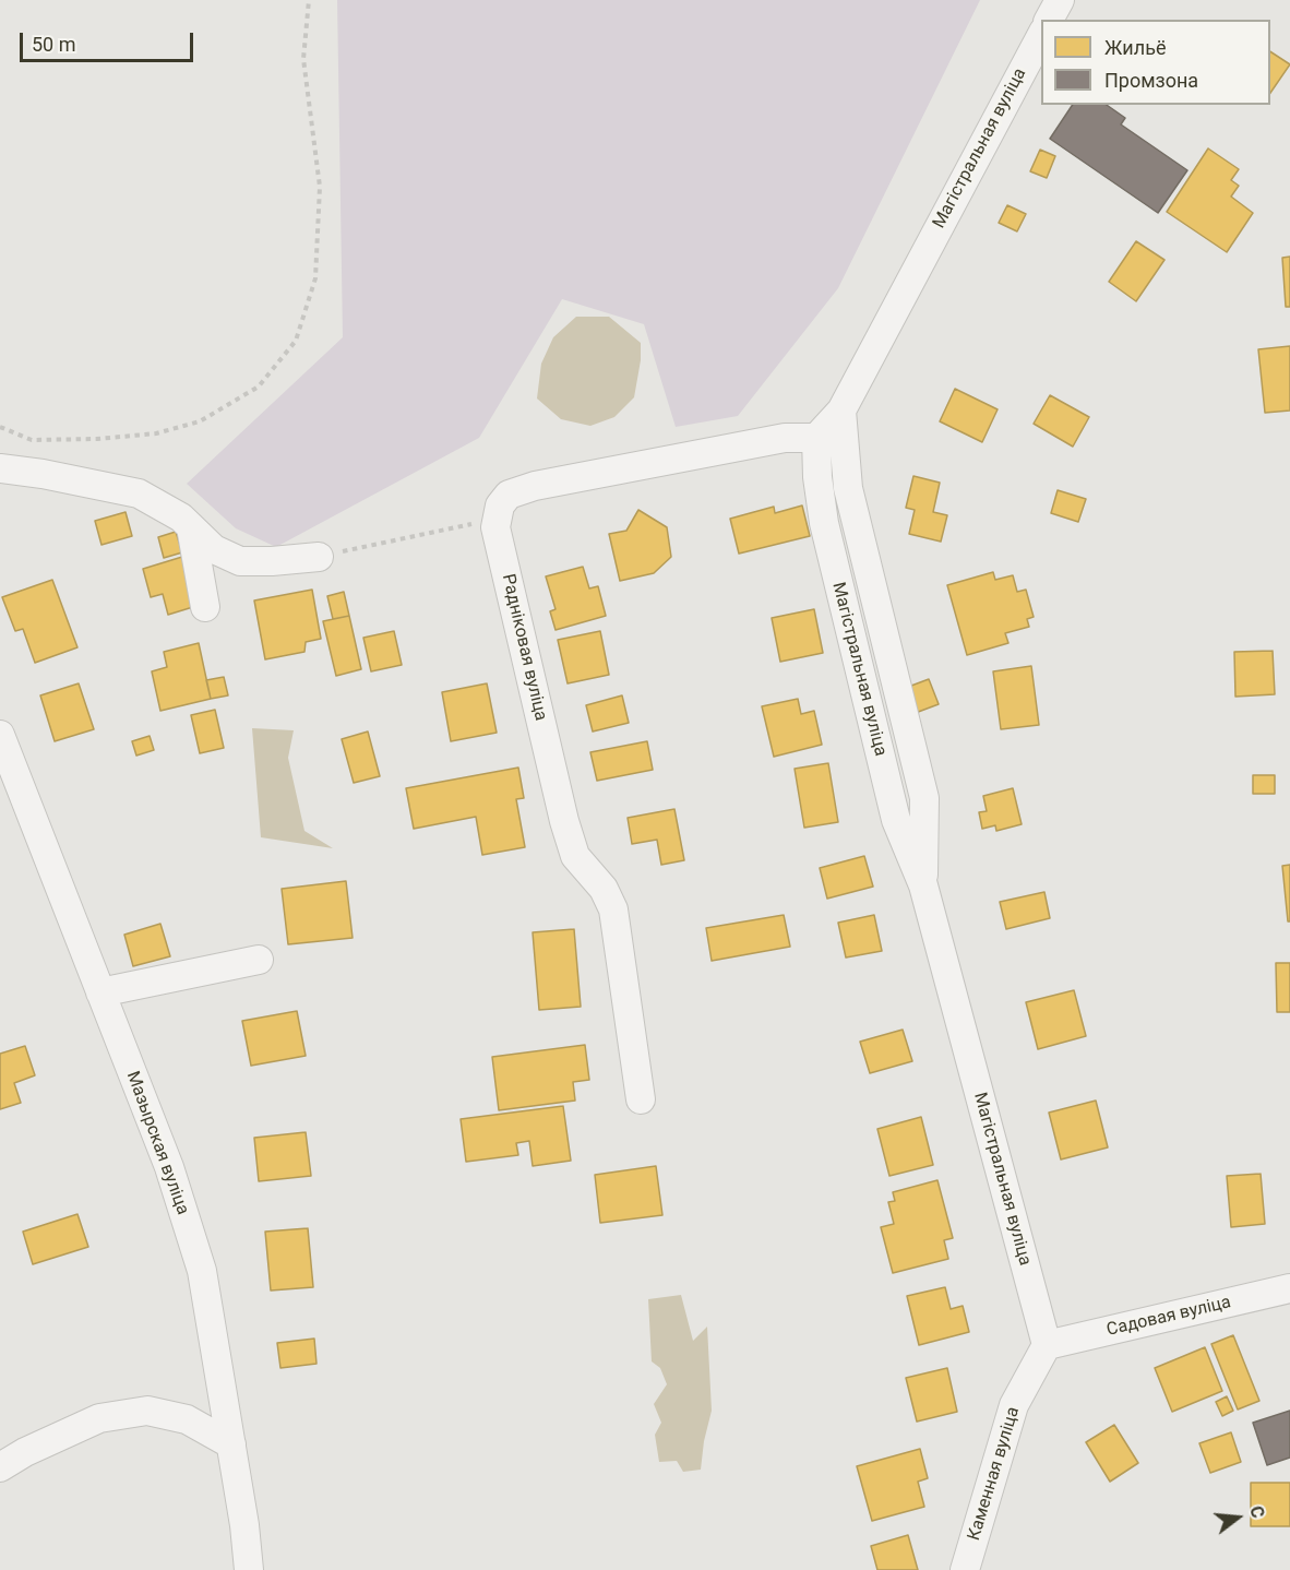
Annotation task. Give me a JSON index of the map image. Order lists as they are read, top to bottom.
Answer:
{
  "streets": {
    "street": [
      "Магістральная вуліца",
      "Радніковая вуліца",
      "Мазырская вуліца",
      "Садовая вуліца",
      "Каменная вуліца"
    ]
  },
  "crossings": [
    ["Магістральная вуліца", "Садовая вуліца"],
    ["Магістральная вуліца", "Каменная вуліца"],
    ["Садовая вуліца", "Каменная вуліца"]
  ],
  "legend": ["Жильё", "Промзона"],
  "scale_bar": "50 m",
  "north": "right"
}
